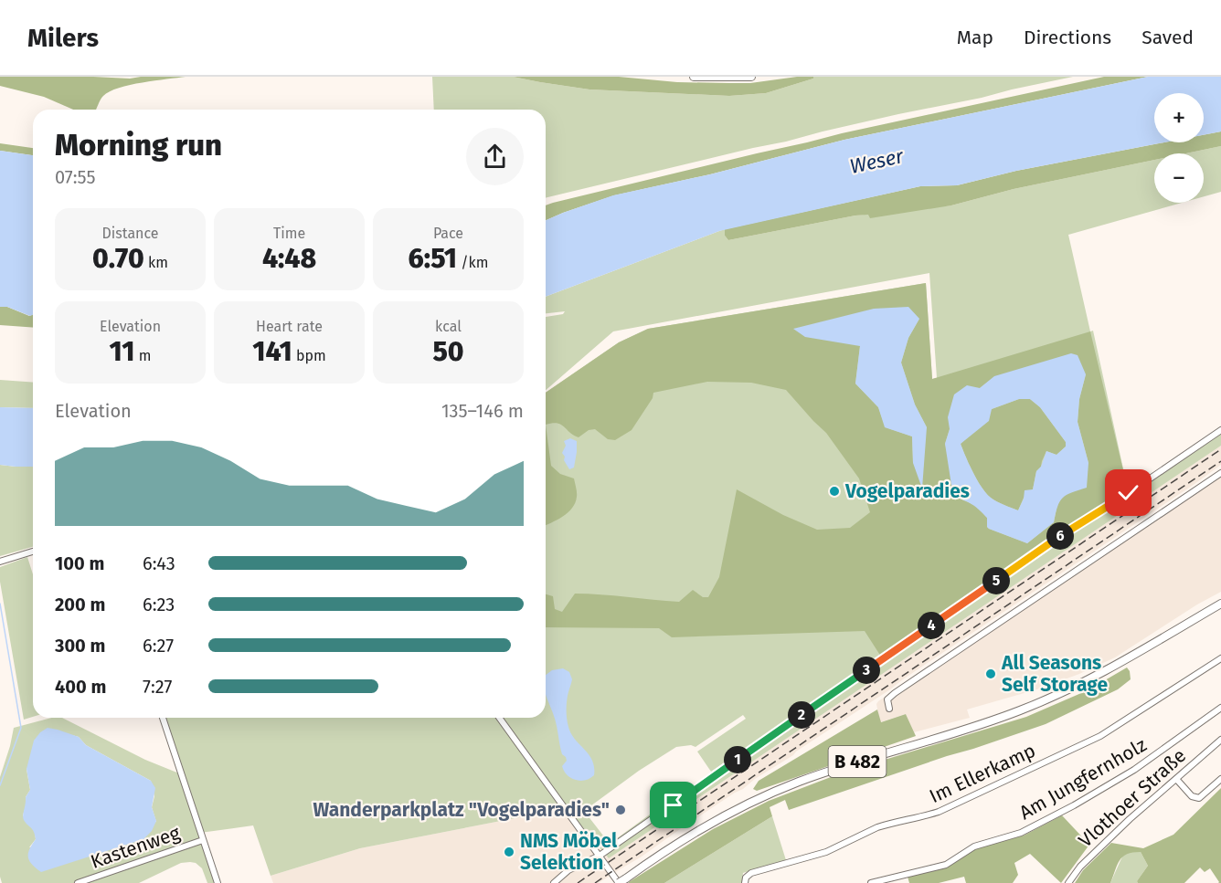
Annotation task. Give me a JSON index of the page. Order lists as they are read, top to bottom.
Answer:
{
  "streets": {
    "main road": ["B 482"],
    "street": [
      "Im Ellerkamp",
      "Am Jungfernholz",
      "Vlothoer Straße",
      "Kastenweg"
    ]
  },
  "water": ["Weser"],
  "places": [
    "Vogelparadies",
    "All Seasons Self Storage",
    "Wanderparkplatz \"Vogelparadies\"",
    "NMS Möbel Selektion"
  ],
  "page": {
    "header": "Milers",
    "nav": ["Map", "Directions", "Saved"],
    "map_buttons": ["+", "−"],
    "heading": ["Morning run", "07:55"],
    "stats": [
      ["Distance", "0.70 km"],
      ["Time", "4:48"],
      ["Pace", "6:51 /km"],
      ["Elevation", "11 m"],
      ["Heart rate", "141 bpm"],
      ["kcal", "50"]
    ],
    "chart": ["Elevation", "135–146 m"],
    "pins": [
      "6",
      "5",
      "4",
      "3",
      "2",
      "1"
    ],
    "list": [
      {
        "name": "100 m",
        "note": "6:43"
      },
      {
        "name": "200 m",
        "note": "6:23"
      },
      {
        "name": "300 m",
        "note": "6:27"
      },
      {
        "name": "400 m",
        "note": "7:27"
      }
    ]
  }
}
